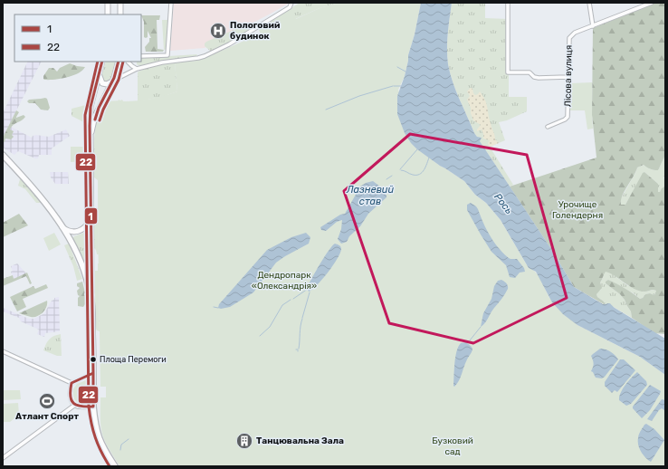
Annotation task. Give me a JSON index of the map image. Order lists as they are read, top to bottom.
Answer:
{
  "streets": {
    "street": ["Лісова вулиця"]
  },
  "water": ["Лазневий став", "Рось"],
  "parks": ["Урочище Голендерня", "Дендропарк «Олександрія»", "Бузковий сад"],
  "places": {
    "hospital": ["Пологовий будинок"],
    "other": ["Площа Перемоги"],
    "sports": ["Атлант Спорт"],
    "building": ["Танцювальна Зала"]
  },
  "lines": ["transit line 1", "transit line 22"],
  "legend": ["1", "22"]
}
